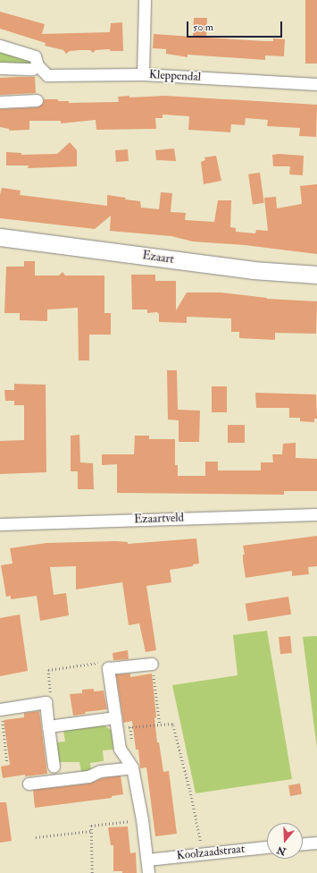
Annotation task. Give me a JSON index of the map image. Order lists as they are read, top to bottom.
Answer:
{
  "streets": {
    "main road": ["Ezaart"],
    "street": ["Kleppendal", "Ezaartveld", "Koolzaadstraat"]
  },
  "scale_bar": "50 m",
  "north": "bottom"
}
